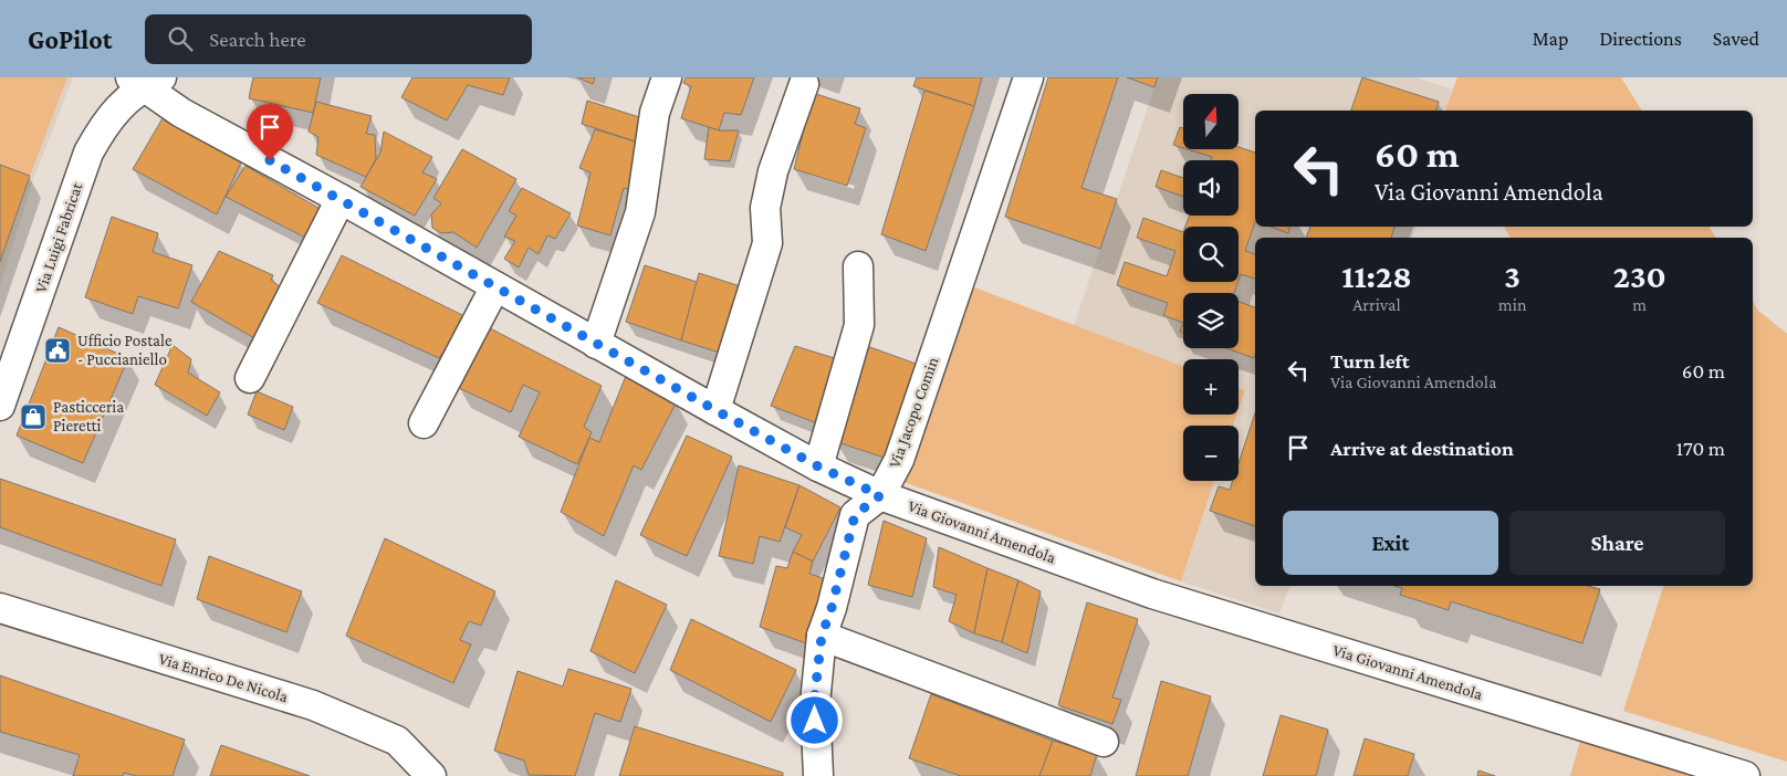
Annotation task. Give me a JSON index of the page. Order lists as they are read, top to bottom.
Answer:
{
  "streets": {
    "street": [
      "Via Luigi Fabricat",
      "Via Jacopo Comin",
      "Via Giovanni Amendola",
      "Via Enrico De Nicola"
    ]
  },
  "crossings": [
    ["Via Luigi Fabricat", "Via Giovanni Amendola"],
    ["Via Jacopo Comin", "Via Giovanni Amendola"]
  ],
  "places": {
    "public building": ["Ufficio Postale - Puccianiello"],
    "shop": ["Pasticceria Pieretti"]
  },
  "north": "top",
  "page": {
    "header": "GoPilot",
    "search": "Search here",
    "nav": ["Map", "Directions", "Saved"],
    "map_buttons": ["+", "−"],
    "turn": ["60 m", "Via Giovanni Amendola"],
    "eta": [
      "11:28",
      "Arrival",
      "3",
      "min",
      "230",
      "m"
    ],
    "list": [
      {
        "name": "Turn left",
        "note": "Via Giovanni Amendola",
        "value": "60 m"
      },
      {
        "name": "Arrive at destination",
        "value": "170 m"
      }
    ],
    "buttons": ["Exit", "Share"]
  }
}
